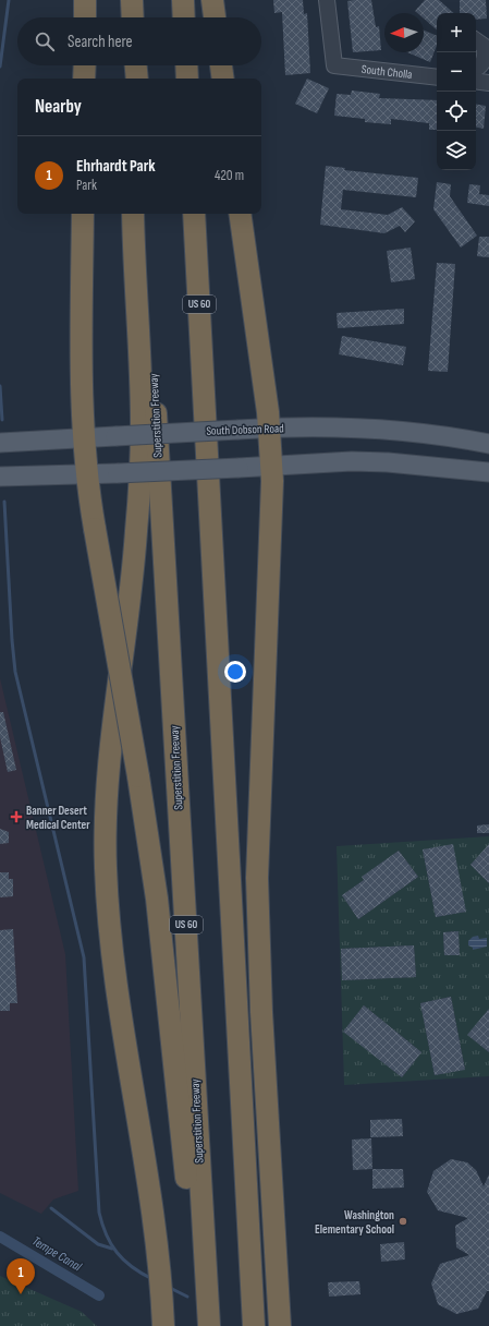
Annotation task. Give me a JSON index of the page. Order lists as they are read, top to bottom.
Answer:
{
  "streets": {
    "highway": ["US 60", "Superstition Freeway"],
    "main road": ["South Dobson Road"],
    "street": ["South Cholla"]
  },
  "water": ["Tempe Canal"],
  "places": {
    "health": ["Banner Desert Medical Center"],
    "other": ["Washington Elementary School"]
  },
  "north": "left",
  "page": {
    "map_buttons": ["+", "−"],
    "search": "Search here",
    "heading": "Nearby",
    "list": [
      {
        "mark": "1",
        "name": "Ehrhardt Park",
        "note": "Park",
        "value": "420 m"
      }
    ],
    "pins": "1"
  }
}
